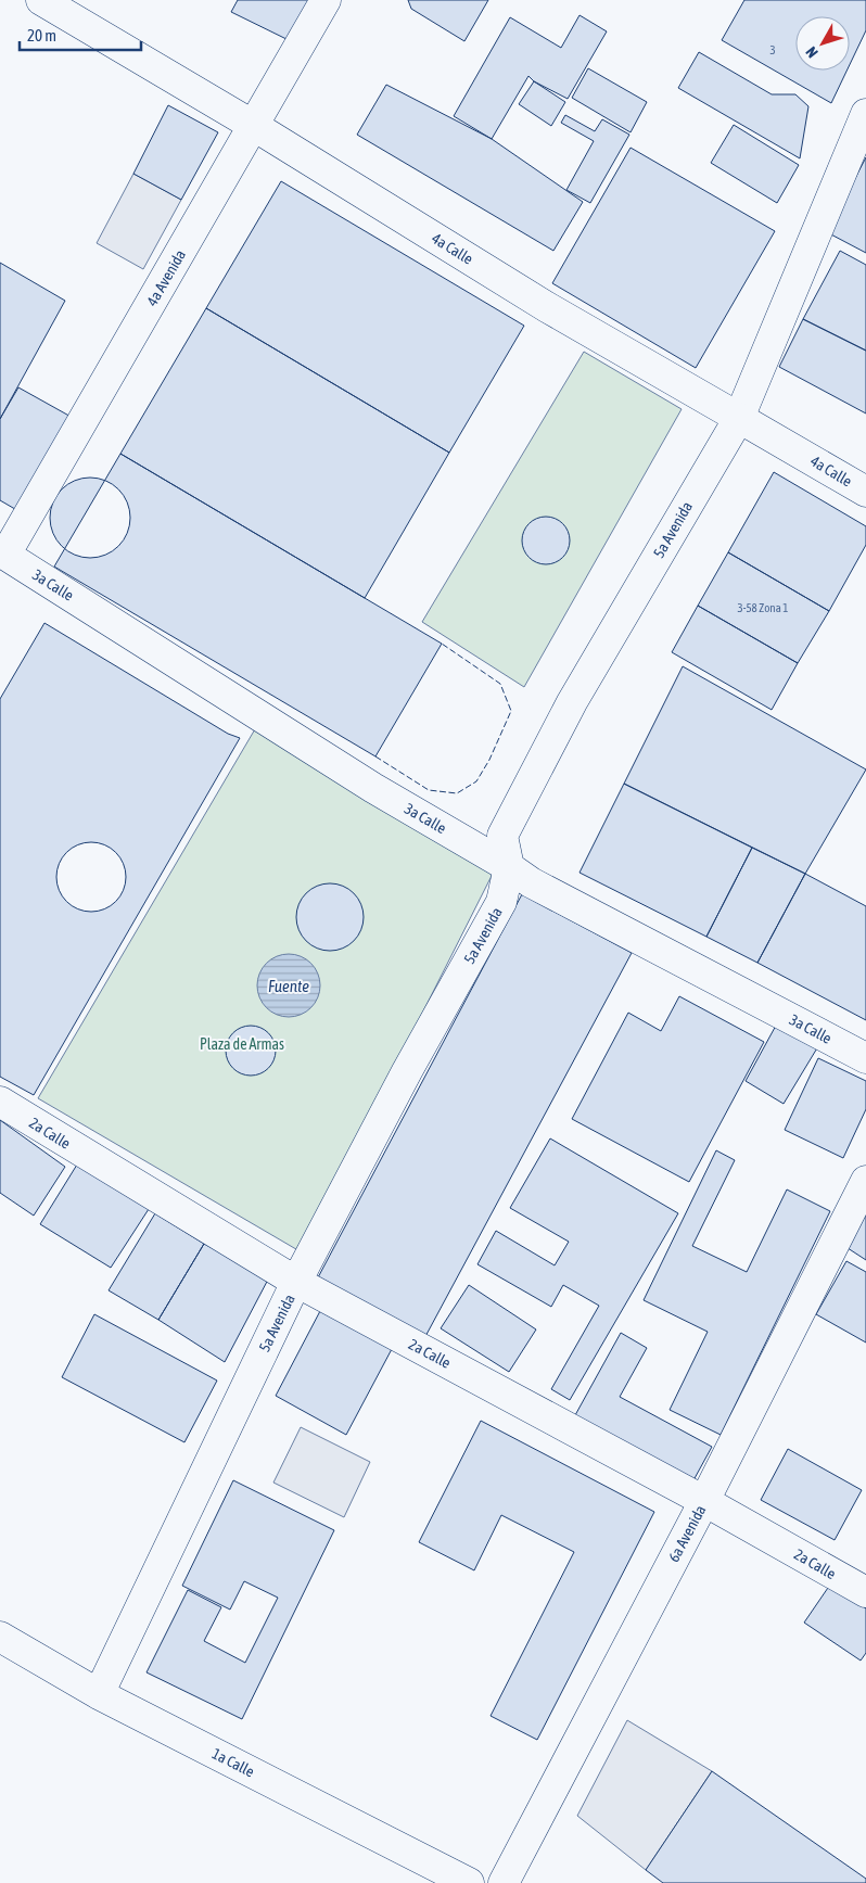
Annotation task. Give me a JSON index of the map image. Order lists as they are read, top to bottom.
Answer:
{
  "streets": {
    "main road": [
      "4a Calle",
      "4a Avenida",
      "5a Avenida",
      "3a Calle",
      "2a Calle",
      "6a Avenida",
      "1a Calle"
    ]
  },
  "crossings": [
    ["4a Calle", "4a Avenida"],
    ["4a Calle", "5a Avenida"],
    ["4a Avenida", "3a Calle"],
    ["5a Avenida", "3a Calle"],
    ["5a Avenida", "2a Calle"],
    ["5a Avenida", "1a Calle"],
    ["2a Calle", "6a Avenida"]
  ],
  "water": ["Fuente"],
  "parks": ["Plaza de Armas"],
  "house_numbers": ["3", "3-58 Zona 1"],
  "scale_bar": "20 m",
  "north": "bottom left"
}
